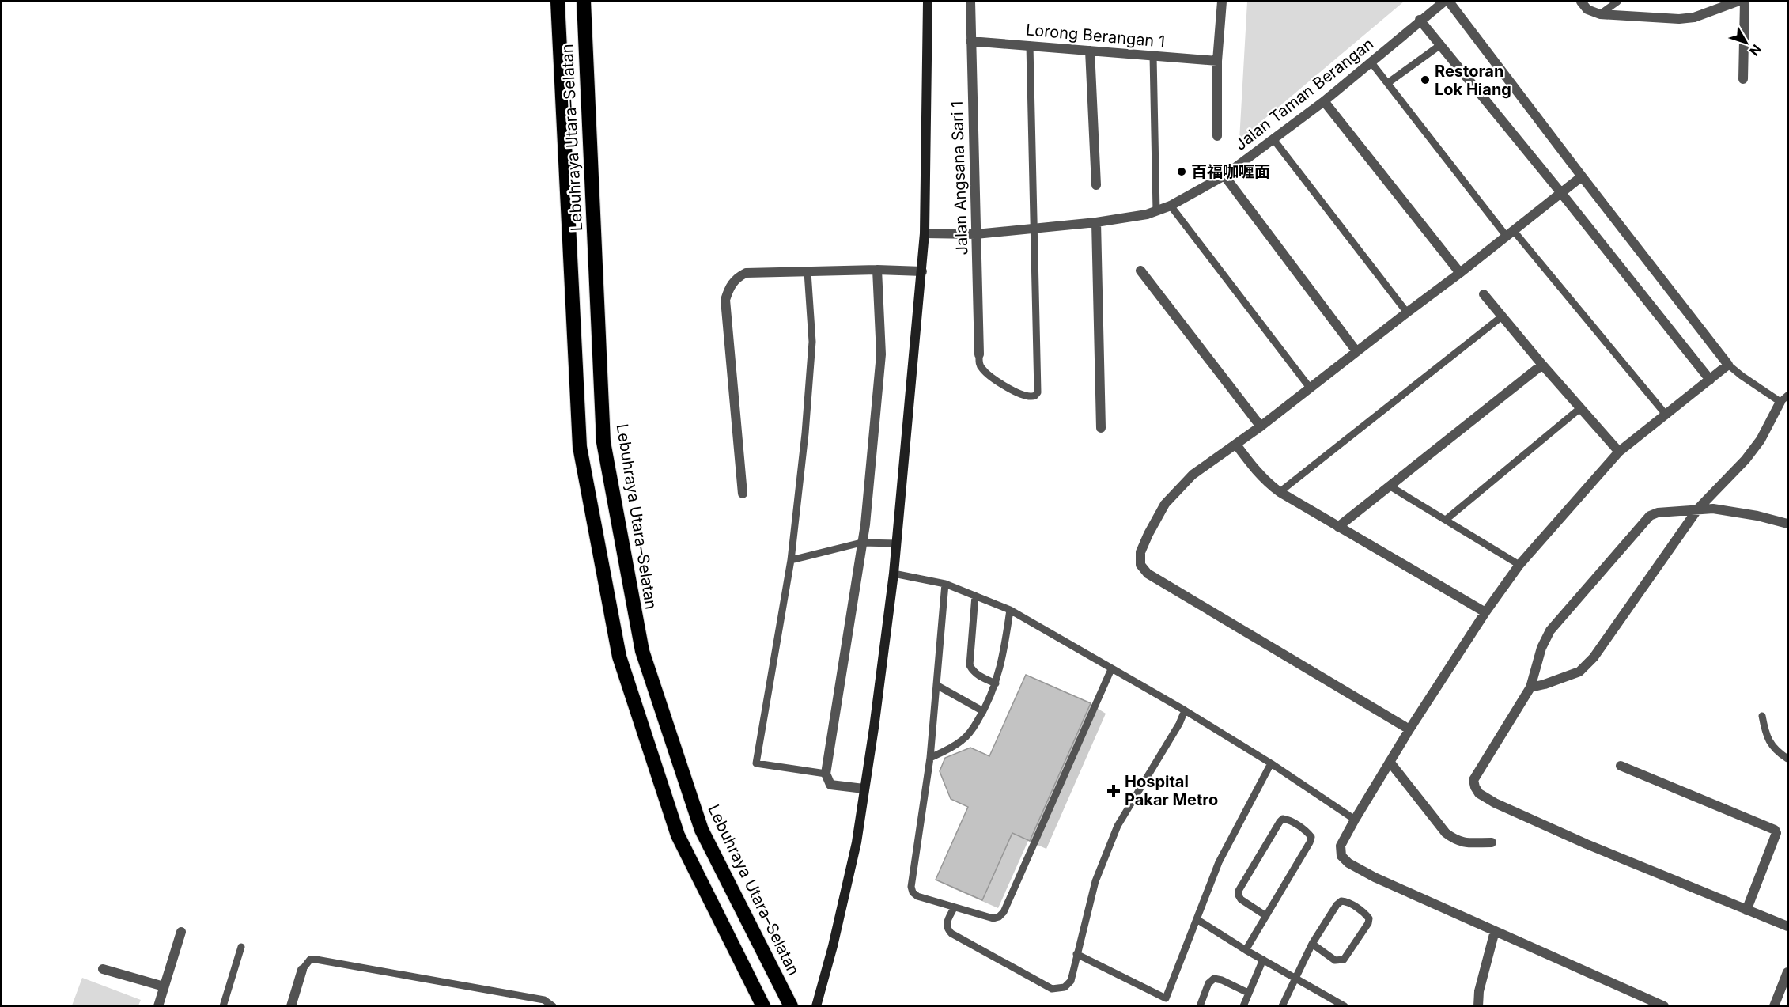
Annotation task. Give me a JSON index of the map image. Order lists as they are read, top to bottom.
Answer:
{
  "streets": {
    "highway": ["Lebuhraya Utara–Selatan"],
    "street": ["Lorong Berangan 1", "Jalan Taman Berangan", "Jalan Angsana Sari 1"]
  },
  "crossings": [
    ["Lorong Berangan 1", "Jalan Angsana Sari 1"],
    ["Jalan Taman Berangan", "Jalan Angsana Sari 1"]
  ],
  "places": {
    "other": ["Restoran Lok Hiang", "百福咖喱面"],
    "health": ["Hospital Pakar Metro"]
  },
  "north": "bottom right"
}
